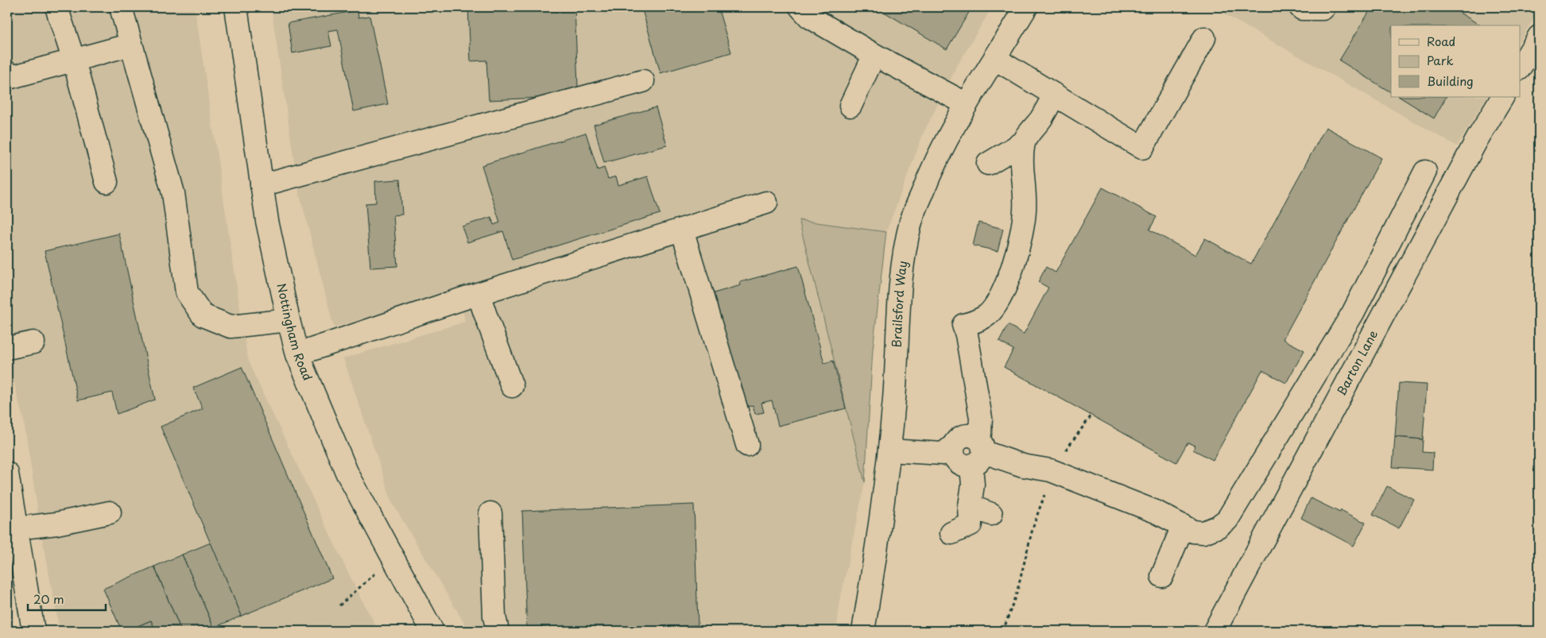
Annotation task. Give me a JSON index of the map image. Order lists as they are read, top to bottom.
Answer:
{
  "streets": {
    "street": ["Brailsford Way", "Nottingham Road", "Barton Lane"]
  },
  "legend": ["Road", "Park", "Building"],
  "scale_bar": "20 m"
}
